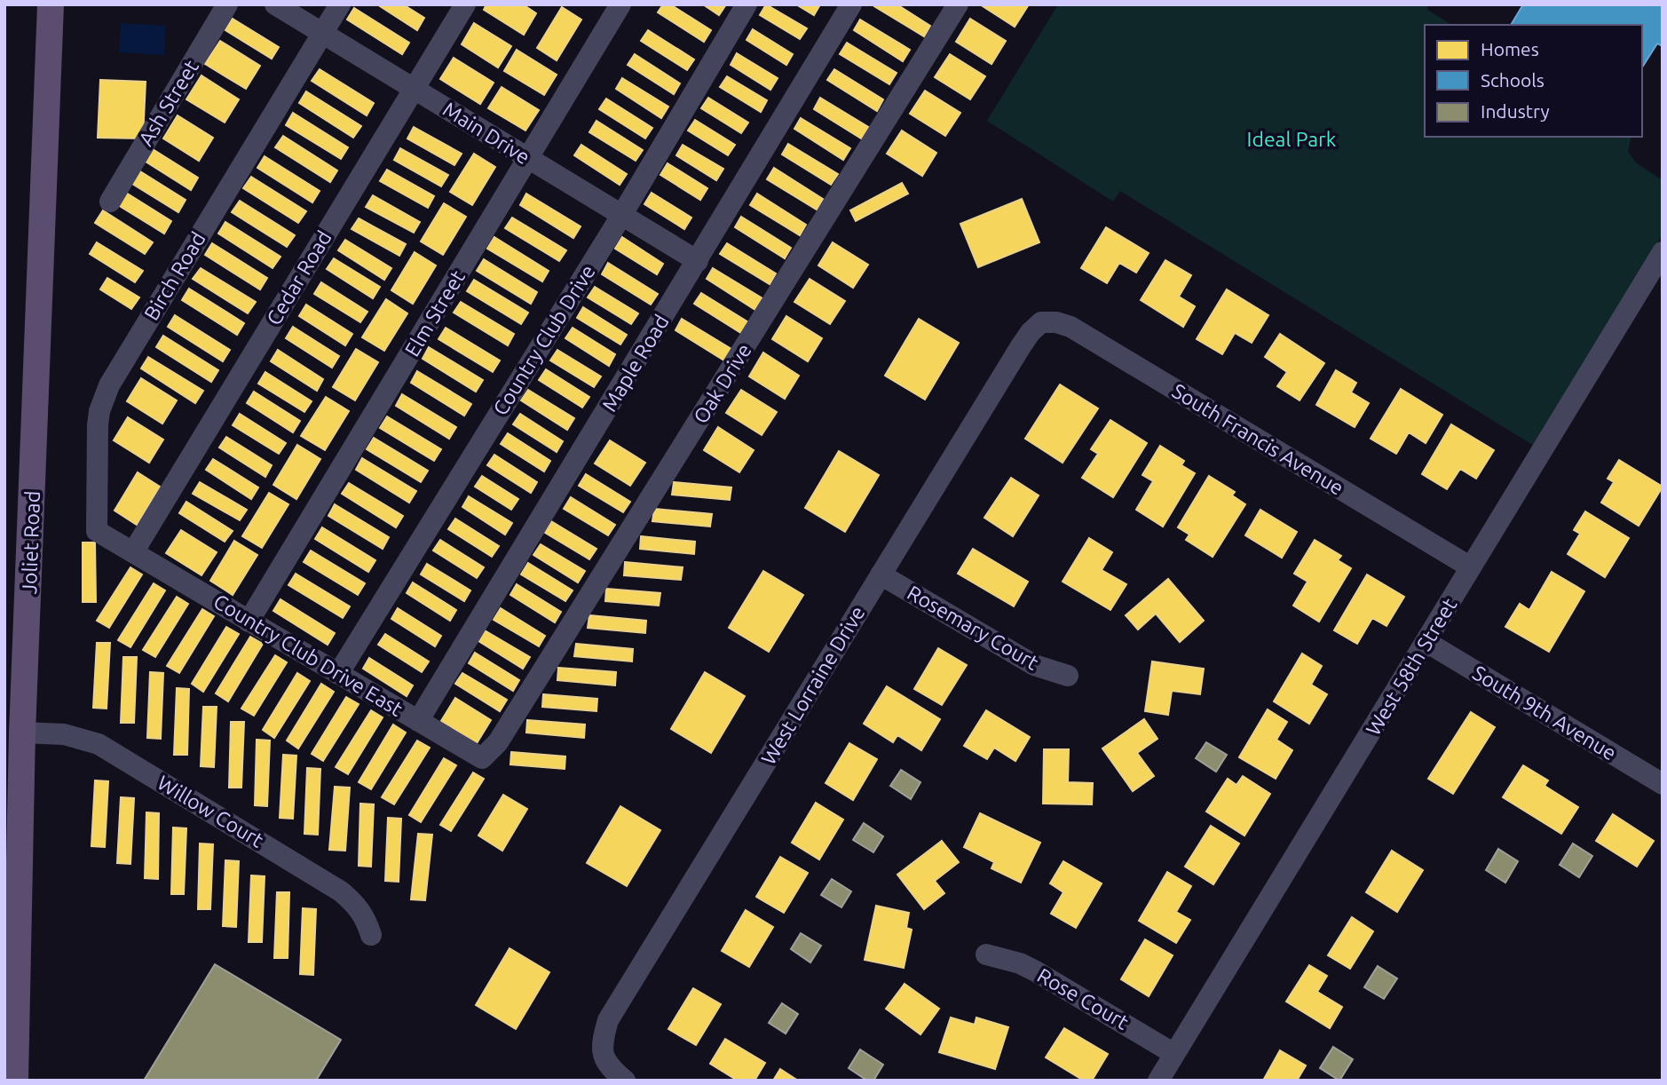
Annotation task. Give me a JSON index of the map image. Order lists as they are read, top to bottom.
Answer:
{
  "streets": {
    "main road": ["Joliet Road"],
    "street": [
      "Ash Street",
      "Main Drive",
      "Birch Road",
      "Cedar Road",
      "Elm Street",
      "Country Club Drive",
      "Maple Road",
      "Oak Drive",
      "South Francis Avenue",
      "Rosemary Court",
      "Country Club Drive East",
      "West 58th Street",
      "West Lorraine Drive",
      "South 9th Avenue",
      "Willow Court",
      "Rose Court"
    ]
  },
  "crossings": [
    ["Main Drive", "Birch Road"],
    ["Main Drive", "Cedar Road"],
    ["Main Drive", "Elm Street"],
    ["Main Drive", "Country Club Drive"],
    ["Main Drive", "Maple Road"],
    ["Birch Road", "Cedar Road"],
    ["Birch Road", "Country Club Drive East"],
    ["Cedar Road", "Country Club Drive East"],
    ["Elm Street", "Country Club Drive East"],
    ["Country Club Drive", "Country Club Drive East"],
    ["Maple Road", "Country Club Drive East"],
    ["Oak Drive", "Country Club Drive East"],
    ["South Francis Avenue", "West 58th Street"],
    ["South Francis Avenue", "West Lorraine Drive"],
    ["Joliet Road", "Willow Court"],
    ["Rosemary Court", "West Lorraine Drive"],
    ["West 58th Street", "South 9th Avenue"],
    ["West 58th Street", "Rose Court"]
  ],
  "parks": ["Ideal Park"],
  "legend": ["Homes", "Schools", "Industry"]
}
